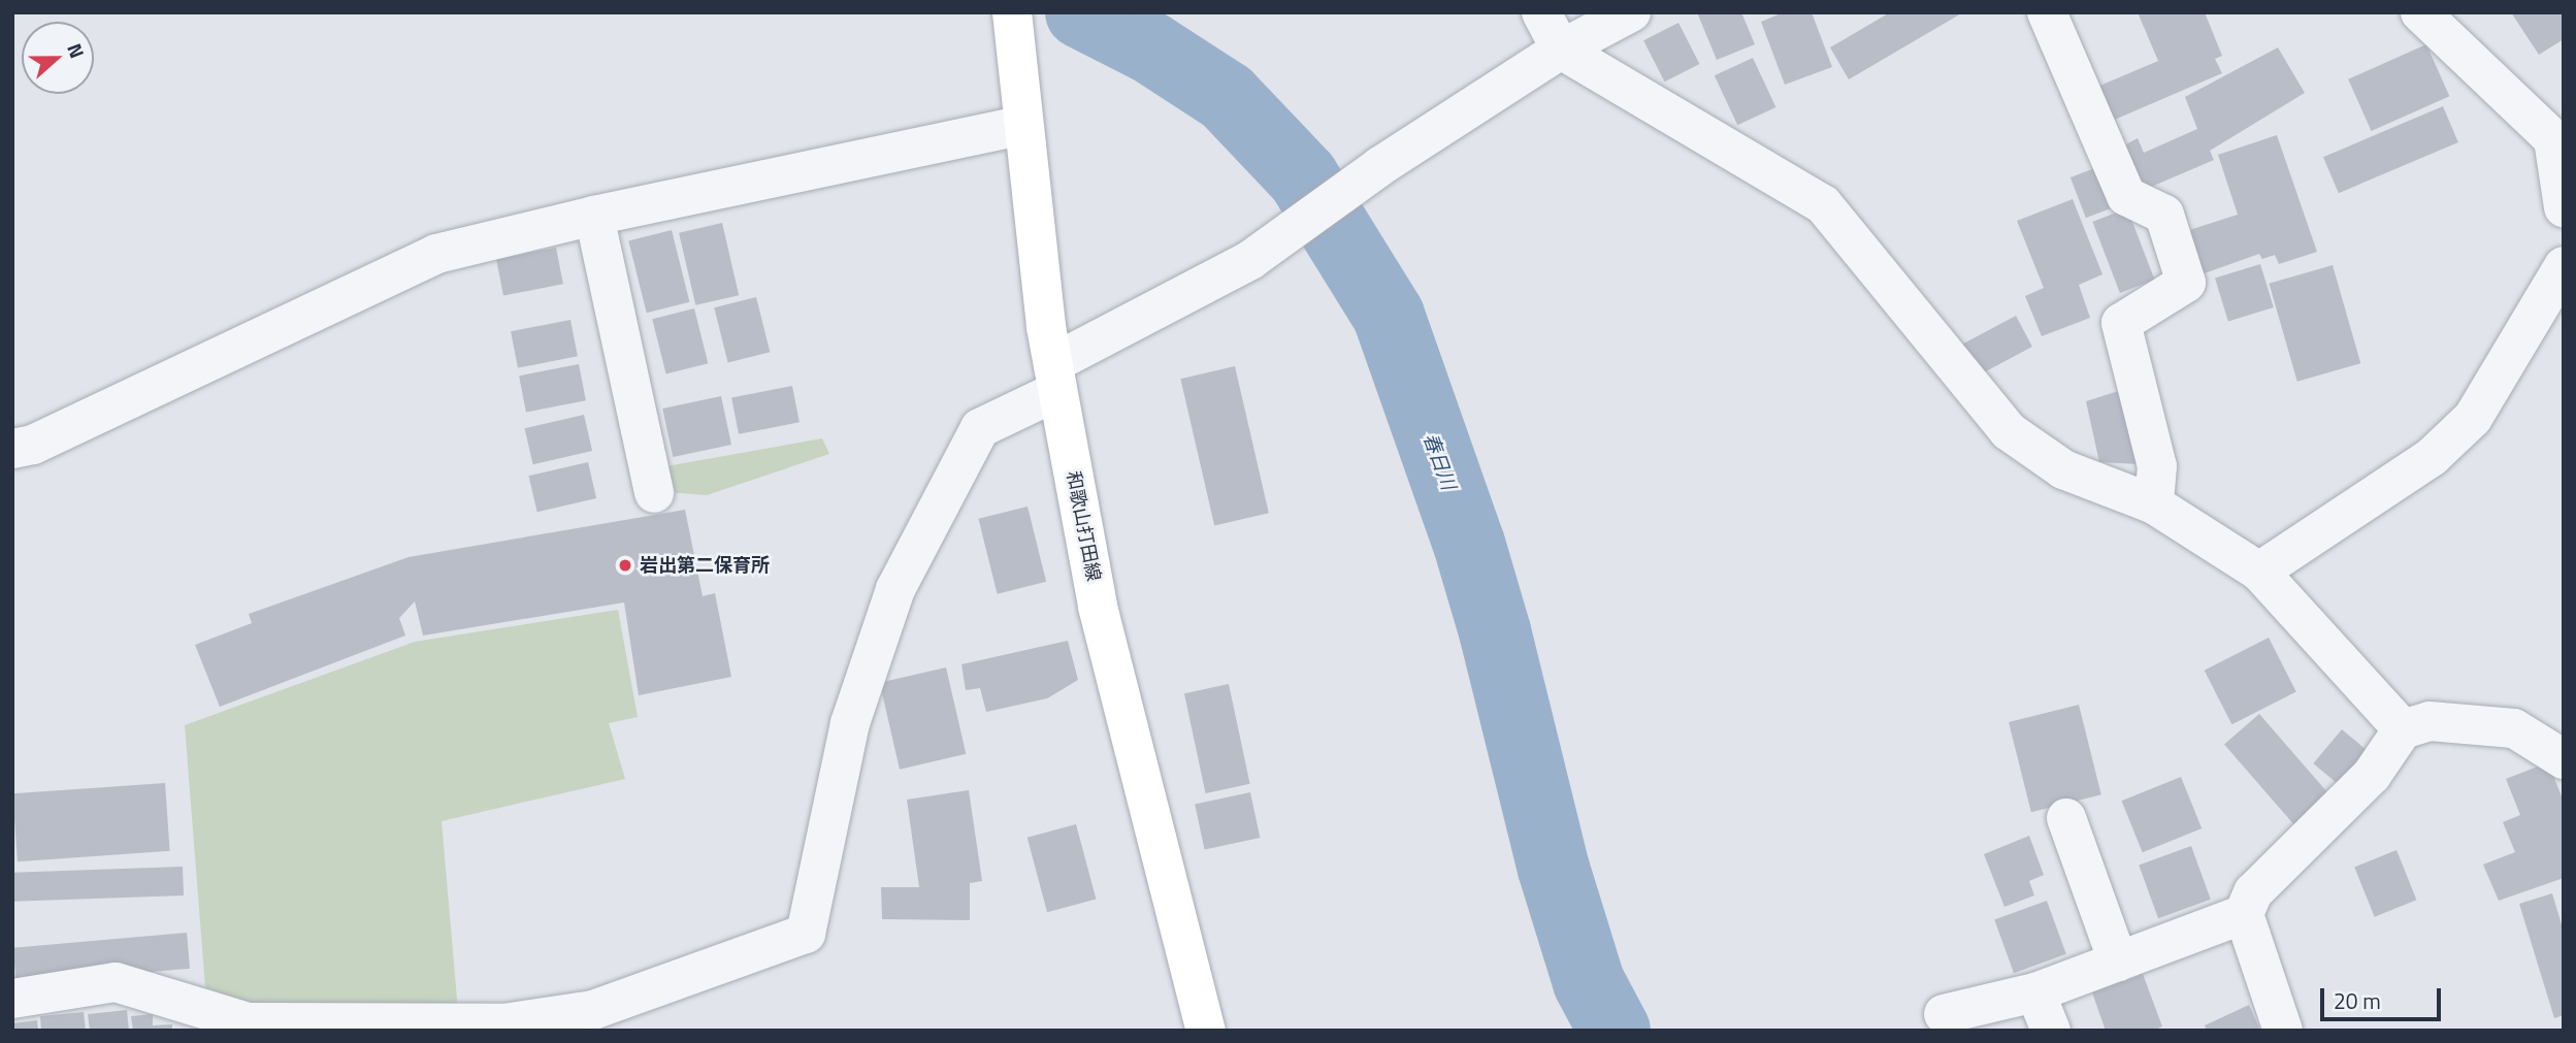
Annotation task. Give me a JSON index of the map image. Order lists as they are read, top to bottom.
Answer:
{
  "streets": {
    "main road": ["和歌山打田線"]
  },
  "water": ["春日川"],
  "places": ["岩出第二保育所"],
  "scale_bar": "20 m",
  "north": "right"
}
